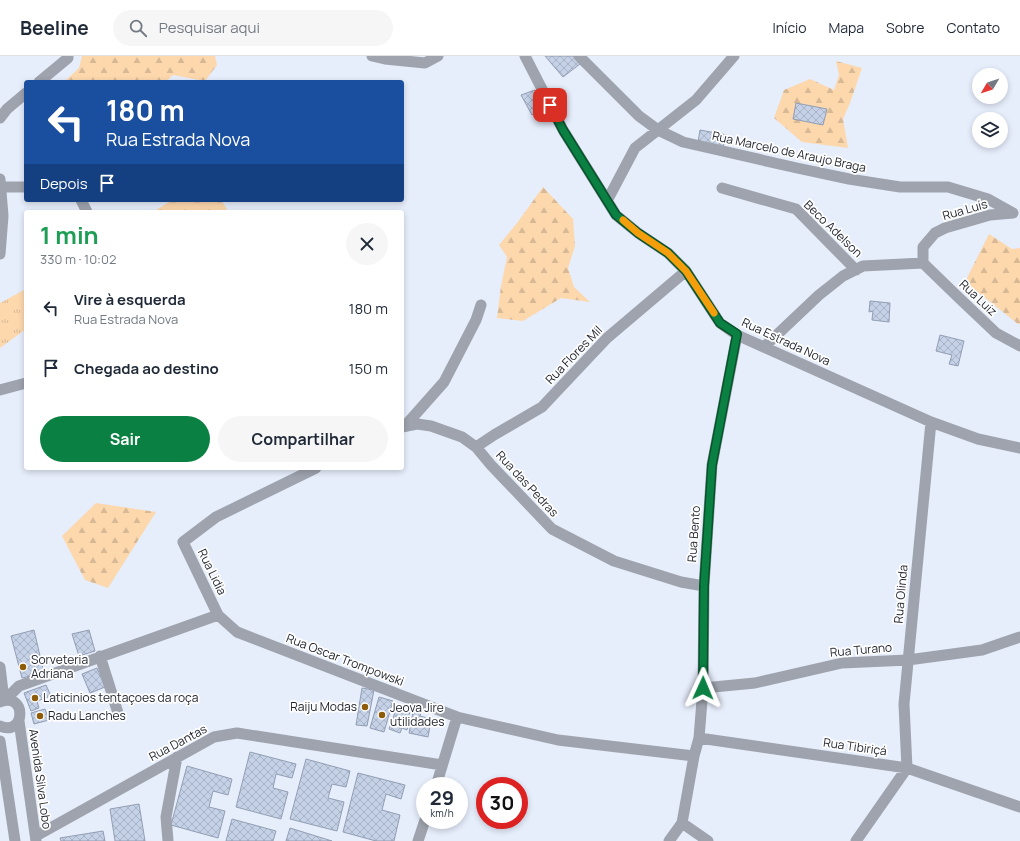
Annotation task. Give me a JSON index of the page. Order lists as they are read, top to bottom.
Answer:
{
  "streets": {
    "street": [
      "Rua Marcelo de Araujo Braga",
      "Rua Luís",
      "Beco Adelson",
      "Rua Luiz",
      "Rua Estrada Nova",
      "Rua Flores Mil",
      "Rua das Pedras",
      "Rua Bento",
      "Rua Lidia",
      "Rua Olinda",
      "Rua Turano",
      "Rua Oscar Trompowski",
      "Rua Dantas",
      "Rua Tibiriçá",
      "Avenida Silva Lobo"
    ]
  },
  "crossings": [
    ["Rua Marcelo de Araujo Braga", "Rua Luís"],
    ["Rua Luís", "Rua Luiz"],
    ["Rua Estrada Nova", "Rua Flores Mil"],
    ["Rua Estrada Nova", "Rua Bento"],
    ["Rua Estrada Nova", "Rua Olinda"],
    ["Rua Flores Mil", "Rua das Pedras"],
    ["Rua das Pedras", "Rua Bento"],
    ["Rua Bento", "Rua Turano"],
    ["Rua Bento", "Rua Tibiriçá"],
    ["Rua Lidia", "Rua Oscar Trompowski"],
    ["Rua Olinda", "Rua Turano"],
    ["Rua Olinda", "Rua Tibiriçá"],
    ["Rua Dantas", "Avenida Silva Lobo"]
  ],
  "places": [
    "Sorveteria Adriana",
    "Laticinios tentaçoes da roça",
    "Raiju Modas",
    "Jeova Jire utilidades",
    "Radu Lanches"
  ],
  "north": "bottom left",
  "page": {
    "header": "Beeline",
    "search": "Pesquisar aqui",
    "nav": [
      "Início",
      "Mapa",
      "Sobre",
      "Contato"
    ],
    "turn": ["180 m", "Rua Estrada Nova"],
    "then": "Depois",
    "heading": ["1 min", "330 m · 10:02"],
    "list": [
      {
        "name": "Vire à esquerda",
        "note": "Rua Estrada Nova",
        "value": "180 m"
      },
      {
        "name": "Chegada ao destino",
        "value": "150 m"
      }
    ],
    "buttons": ["Sair", "Compartilhar"],
    "speed": "29 km/h",
    "limit": "30"
  }
}
